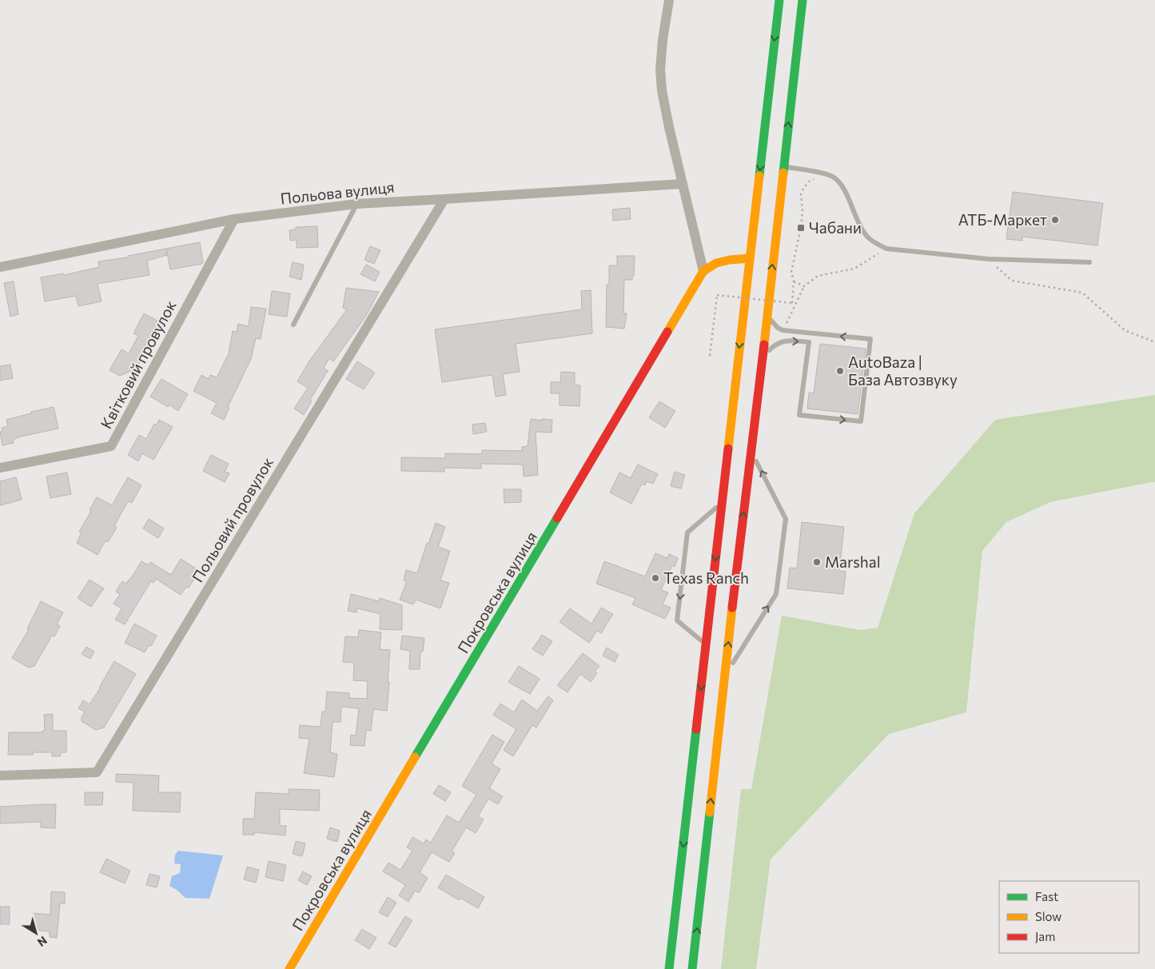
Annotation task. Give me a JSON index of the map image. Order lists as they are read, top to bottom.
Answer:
{
  "streets": {
    "main road": ["Покровська вулиця"],
    "street": ["Польова вулиця", "Квітковий провулок", "Польовий провулок"]
  },
  "crossings": [
    ["Польова вулиця", "Квітковий провулок"],
    ["Польова вулиця", "Польовий провулок"]
  ],
  "places": {
    "other": [
      "АТБ-Маркет",
      "AutoBaza | База Автозвуку",
      "Marshal",
      "Texas Ranch"
    ],
    "transit": ["Чабани"]
  },
  "legend": ["Fast", "Slow", "Jam"],
  "north": "bottom right"
}
